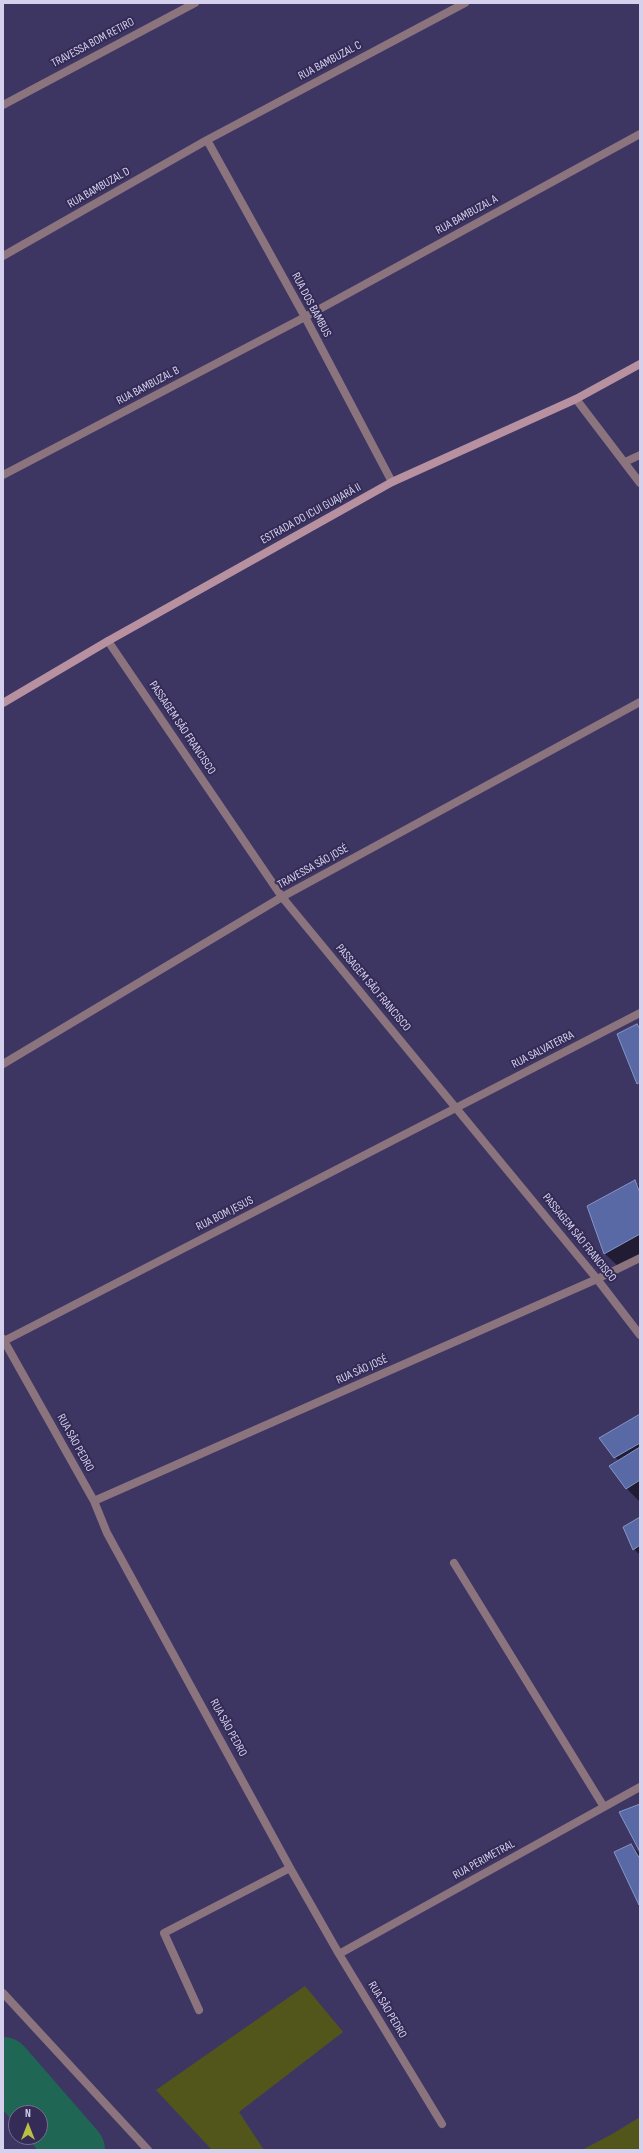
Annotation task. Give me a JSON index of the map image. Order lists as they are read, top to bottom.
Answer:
{
  "streets": {
    "main road": ["ESTRADA DO ICUI GUAJARÁ II"],
    "street": [
      "TRAVESSA BOM RETIRO",
      "RUA BAMBUZAL C",
      "RUA BAMBUZAL D",
      "RUA BAMBUZAL A",
      "RUA DOS BAMBUS",
      "RUA BAMBUZAL B",
      "PASSAGEM SÃO FRANCISCO",
      "TRAVESSA SÃO JOSÉ",
      "RUA SALVATERRA",
      "RUA BOM JESUS",
      "RUA SÃO JOSÉ",
      "RUA SÃO PEDRO",
      "RUA PERIMETRAL"
    ]
  },
  "crossings": [
    ["RUA BAMBUZAL C", "RUA BAMBUZAL D"],
    ["RUA BAMBUZAL C", "RUA DOS BAMBUS"],
    ["RUA BAMBUZAL D", "RUA DOS BAMBUS"],
    ["RUA BAMBUZAL A", "RUA DOS BAMBUS"],
    ["RUA BAMBUZAL A", "RUA BAMBUZAL B"],
    ["RUA DOS BAMBUS", "RUA BAMBUZAL B"],
    ["RUA DOS BAMBUS", "ESTRADA DO ICUI GUAJARÁ II"],
    ["ESTRADA DO ICUI GUAJARÁ II", "PASSAGEM SÃO FRANCISCO"],
    ["PASSAGEM SÃO FRANCISCO", "TRAVESSA SÃO JOSÉ"],
    ["PASSAGEM SÃO FRANCISCO", "RUA SALVATERRA"],
    ["PASSAGEM SÃO FRANCISCO", "RUA BOM JESUS"],
    ["PASSAGEM SÃO FRANCISCO", "RUA SÃO JOSÉ"],
    ["RUA SALVATERRA", "RUA BOM JESUS"],
    ["RUA BOM JESUS", "RUA SÃO PEDRO"],
    ["RUA SÃO JOSÉ", "RUA SÃO PEDRO"],
    ["RUA SÃO PEDRO", "RUA PERIMETRAL"]
  ],
  "north": "top"
}
